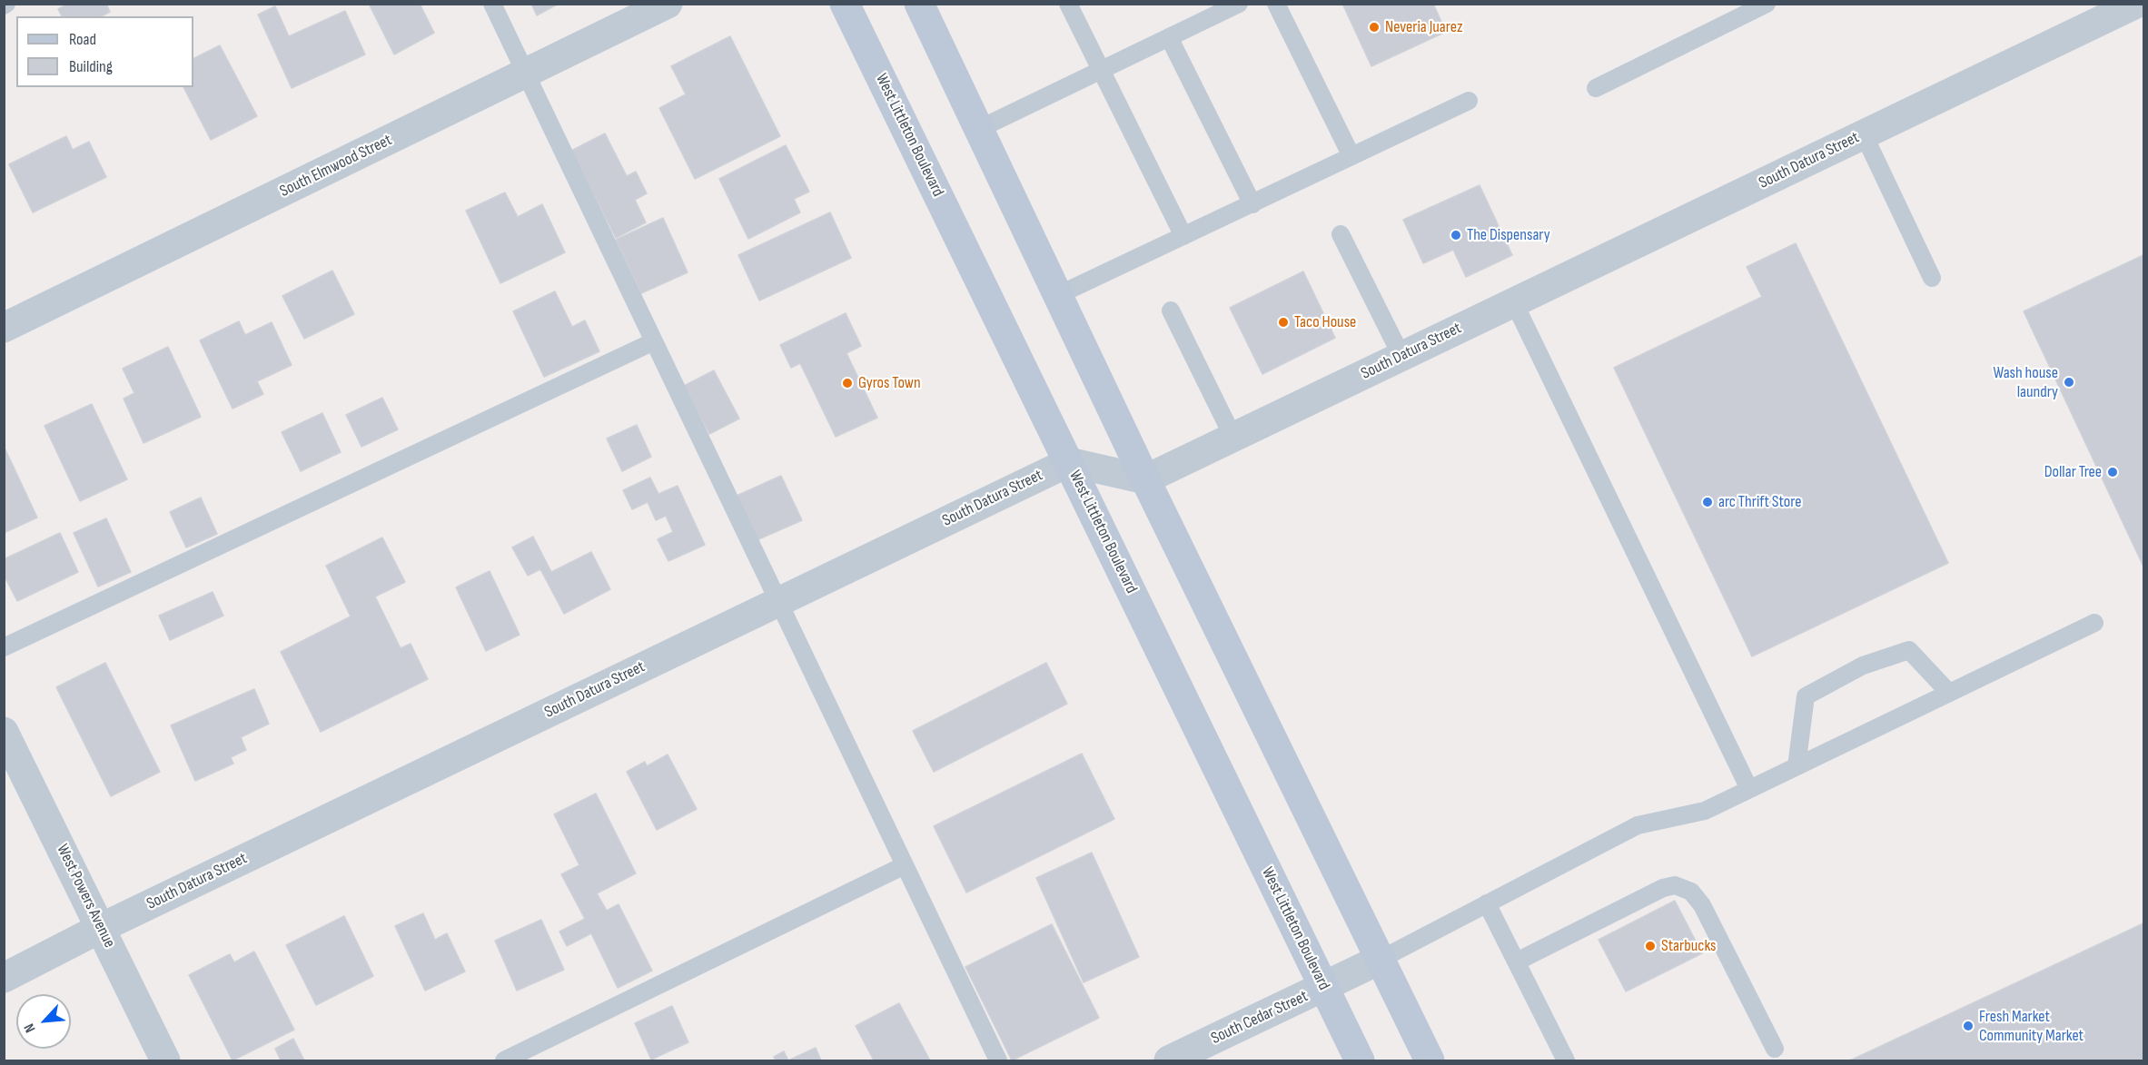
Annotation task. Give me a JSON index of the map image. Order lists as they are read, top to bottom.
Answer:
{
  "streets": {
    "main road": ["West Littleton Boulevard"],
    "street": [
      "South Datura Street",
      "South Elmwood Street",
      "West Powers Avenue",
      "South Cedar Street"
    ]
  },
  "crossings": [
    ["West Littleton Boulevard", "South Datura Street"],
    ["West Littleton Boulevard", "South Cedar Street"],
    ["South Datura Street", "West Powers Avenue"]
  ],
  "places": [
    "Neveria Juarez",
    "The Dispensary",
    "Taco House",
    "Wash house laundry",
    "Gyros Town",
    "Dollar Tree",
    "arc Thrift Store",
    "Starbucks",
    "Fresh Market Community Market"
  ],
  "legend": ["Road", "Building"],
  "north": "bottom left"
}
